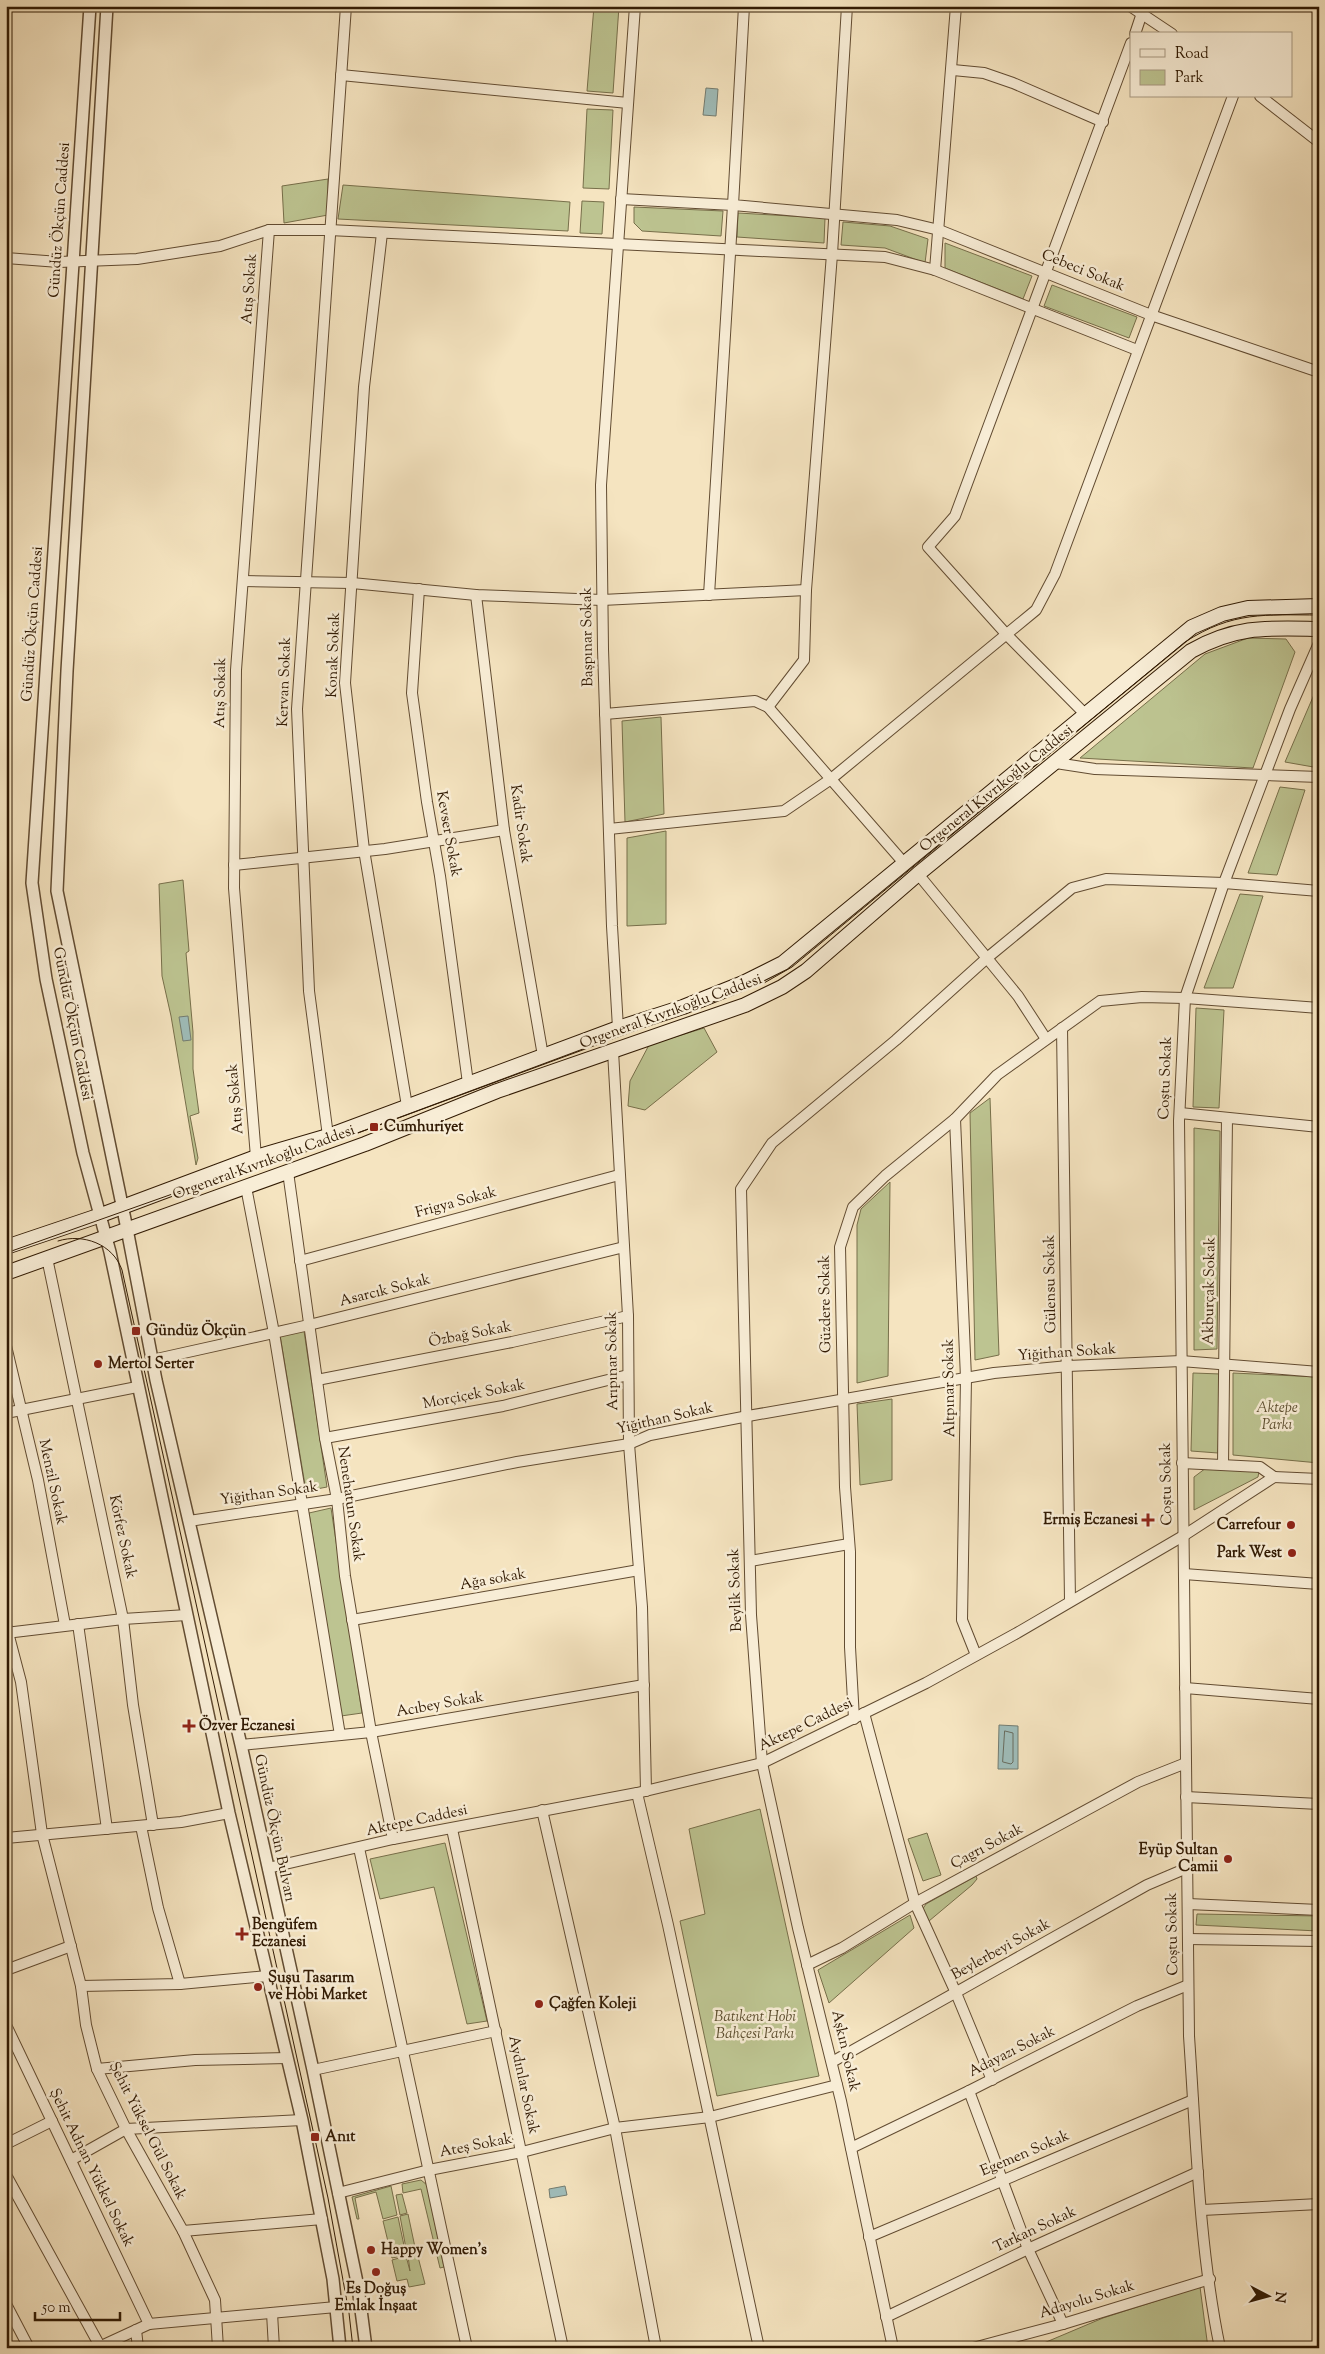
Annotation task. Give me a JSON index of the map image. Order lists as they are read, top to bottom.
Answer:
{
  "streets": {
    "main road": ["Orgeneral Kıvrıkoğlu Caddesi"],
    "street": [
      "Gündüz Ökçün Caddesi",
      "Cebeci Sokak",
      "Atış Sokak",
      "Başpınar Sokak",
      "Konak Sokak",
      "Kervan Sokak",
      "Kadir Sokak",
      "Kevser Sokak",
      "Coştu Sokak",
      "Frigya Sokak",
      "Gülensu Sokak",
      "Asarcık Sokak",
      "Akburçak Sokak",
      "Güzdere Sokak",
      "Özbağ Sokak",
      "Yiğithan Sokak",
      "Arıpınar Sokak",
      "Altpınar Sokak",
      "Morçiçek Sokak",
      "Menzil Sokak",
      "Nenehatun Sokak",
      "Körfez Sokak",
      "Ağa sokak",
      "Beylik Sokak",
      "Acıbey Sokak",
      "Aktepe Caddesi",
      "Gündüz Ökçün Bulvarı",
      "Çagrı Sokak",
      "Beylerbeyi Sokak",
      "Aşkın Sokak",
      "Adayazı Sokak",
      "Aydınlar Sokak",
      "Şehit Yüksel Gül Sokak",
      "Ateş Sokak",
      "Egemen Sokak",
      "Şehit Adnan Yükkel Sokak",
      "Tarkan Sokak",
      "Adayolu Sokak"
    ]
  },
  "crossings": [
    ["Gündüz Ökçün Caddesi", "Orgeneral Kıvrıkoğlu Caddesi"],
    ["Gündüz Ökçün Caddesi", "Gündüz Ökçün Bulvarı"],
    ["Cebeci Sokak", "Başpınar Sokak"],
    ["Orgeneral Kıvrıkoğlu Caddesi", "Arıpınar Sokak"],
    ["Orgeneral Kıvrıkoğlu Caddesi", "Nenehatun Sokak"],
    ["Orgeneral Kıvrıkoğlu Caddesi", "Körfez Sokak"],
    ["Orgeneral Kıvrıkoğlu Caddesi", "Gündüz Ökçün Bulvarı"],
    ["Coştu Sokak", "Güzdere Sokak"],
    ["Coştu Sokak", "Yiğithan Sokak"],
    ["Coştu Sokak", "Beylik Sokak"],
    ["Coştu Sokak", "Aktepe Caddesi"],
    ["Coştu Sokak", "Çagrı Sokak"],
    ["Coştu Sokak", "Beylerbeyi Sokak"],
    ["Coştu Sokak", "Adayazı Sokak"],
    ["Coştu Sokak", "Egemen Sokak"],
    ["Coştu Sokak", "Tarkan Sokak"],
    ["Coştu Sokak", "Adayolu Sokak"],
    ["Frigya Sokak", "Arıpınar Sokak"],
    ["Frigya Sokak", "Nenehatun Sokak"],
    ["Gülensu Sokak", "Güzdere Sokak"],
    ["Gülensu Sokak", "Yiğithan Sokak"],
    ["Gülensu Sokak", "Aktepe Caddesi"],
    ["Asarcık Sokak", "Arıpınar Sokak"],
    ["Asarcık Sokak", "Nenehatun Sokak"],
    ["Asarcık Sokak", "Gündüz Ökçün Bulvarı"],
    ["Akburçak Sokak", "Yiğithan Sokak"],
    ["Güzdere Sokak", "Yiğithan Sokak"],
    ["Güzdere Sokak", "Altpınar Sokak"],
    ["Güzdere Sokak", "Aktepe Caddesi"],
    ["Özbağ Sokak", "Arıpınar Sokak"],
    ["Özbağ Sokak", "Nenehatun Sokak"],
    ["Yiğithan Sokak", "Arıpınar Sokak"],
    ["Yiğithan Sokak", "Altpınar Sokak"],
    ["Yiğithan Sokak", "Nenehatun Sokak"],
    ["Yiğithan Sokak", "Beylik Sokak"],
    ["Yiğithan Sokak", "Gündüz Ökçün Bulvarı"],
    ["Arıpınar Sokak", "Morçiçek Sokak"],
    ["Arıpınar Sokak", "Ağa sokak"],
    ["Arıpınar Sokak", "Acıbey Sokak"],
    ["Arıpınar Sokak", "Aktepe Caddesi"],
    ["Arıpınar Sokak", "Ateş Sokak"],
    ["Altpınar Sokak", "Aktepe Caddesi"],
    ["Morçiçek Sokak", "Nenehatun Sokak"],
    ["Nenehatun Sokak", "Ağa sokak"],
    ["Nenehatun Sokak", "Acıbey Sokak"],
    ["Nenehatun Sokak", "Aktepe Caddesi"],
    ["Beylik Sokak", "Aktepe Caddesi"],
    ["Beylik Sokak", "Aşkın Sokak"],
    ["Acıbey Sokak", "Gündüz Ökçün Bulvarı"],
    ["Aktepe Caddesi", "Gündüz Ökçün Bulvarı"],
    ["Aktepe Caddesi", "Aşkın Sokak"],
    ["Aktepe Caddesi", "Aydınlar Sokak"],
    ["Gündüz Ökçün Bulvarı", "Ateş Sokak"],
    ["Çagrı Sokak", "Aşkın Sokak"],
    ["Beylerbeyi Sokak", "Aşkın Sokak"],
    ["Aşkın Sokak", "Adayazı Sokak"],
    ["Aşkın Sokak", "Ateş Sokak"],
    ["Aşkın Sokak", "Egemen Sokak"],
    ["Aşkın Sokak", "Tarkan Sokak"],
    ["Aydınlar Sokak", "Ateş Sokak"]
  ],
  "parks": ["Aktepe Parkı", "Batıkent Hobi Bahçesi Parkı"],
  "places": {
    "transit": ["Cumhuriyet", "Gündüz Ökçün", "Anıt"],
    "other": [
      "Mertol Serter",
      "Carrefour",
      "Park West",
      "Eyüp Sultan Camii",
      "Şuşu Tasarım ve Hobi Market",
      "Çağfen Koleji",
      "Happy Women's",
      "Es Doğuş Emlak İnşaat"
    ],
    "health": ["Ermiş Eczanesi", "Özver Eczanesi", "Bengüfem Eczanesi"]
  },
  "legend": ["Road", "Park"],
  "scale_bar": "50 m",
  "north": "right"
}
